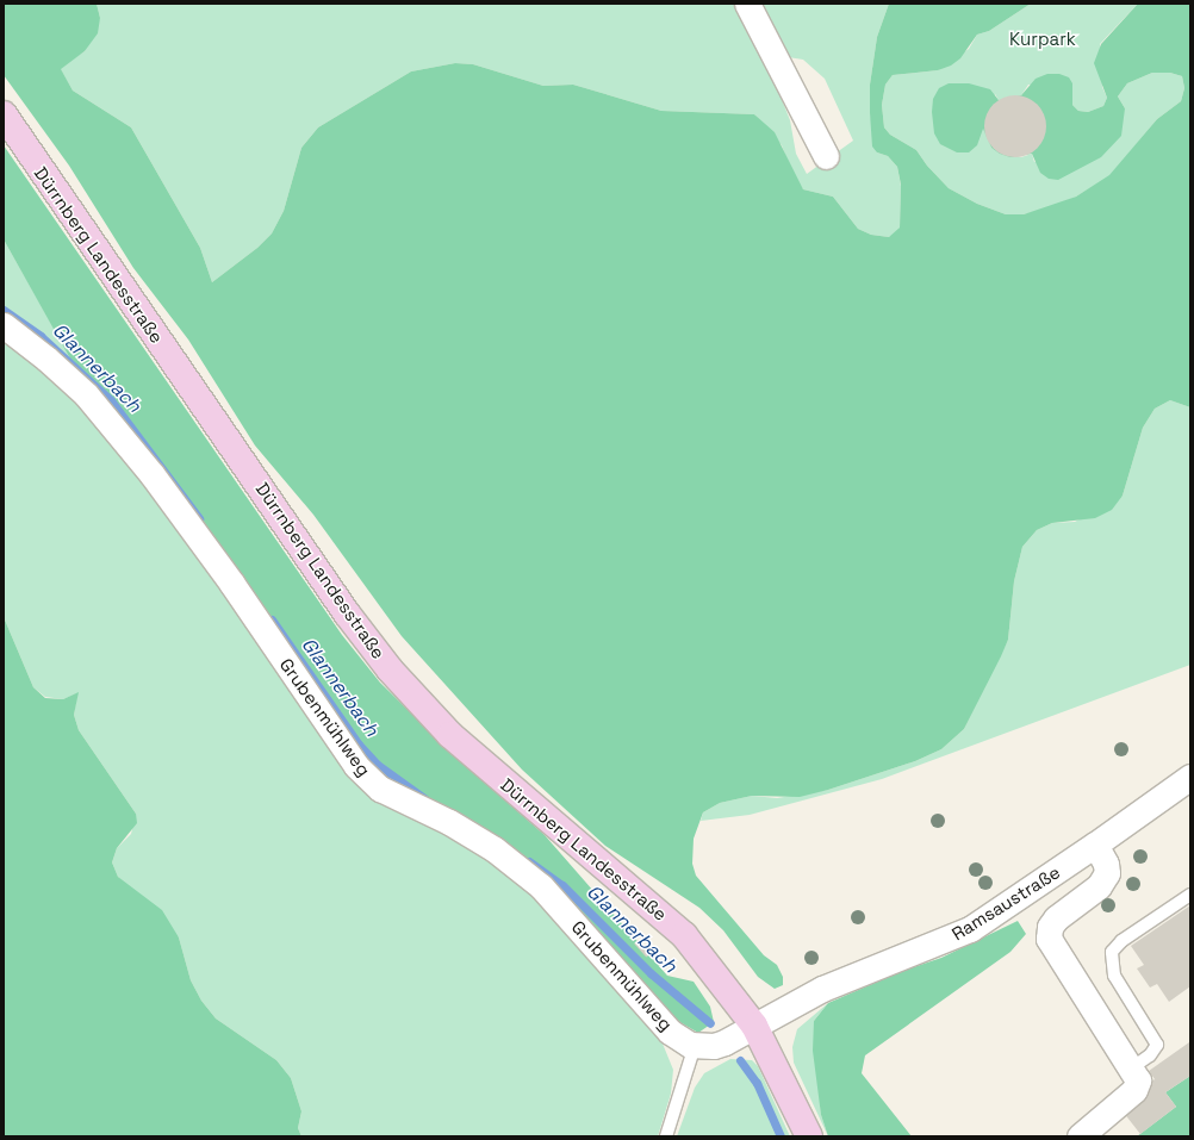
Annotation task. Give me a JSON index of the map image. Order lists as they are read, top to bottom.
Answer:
{
  "streets": {
    "main road": ["Dürrnberg Landesstraße"],
    "street": ["Grubenmühlweg", "Ramsaustraße"]
  },
  "crossings": [
    ["Dürrnberg Landesstraße", "Ramsaustraße"]
  ],
  "water": ["Glannerbach"],
  "parks": ["Kurpark"]
}
